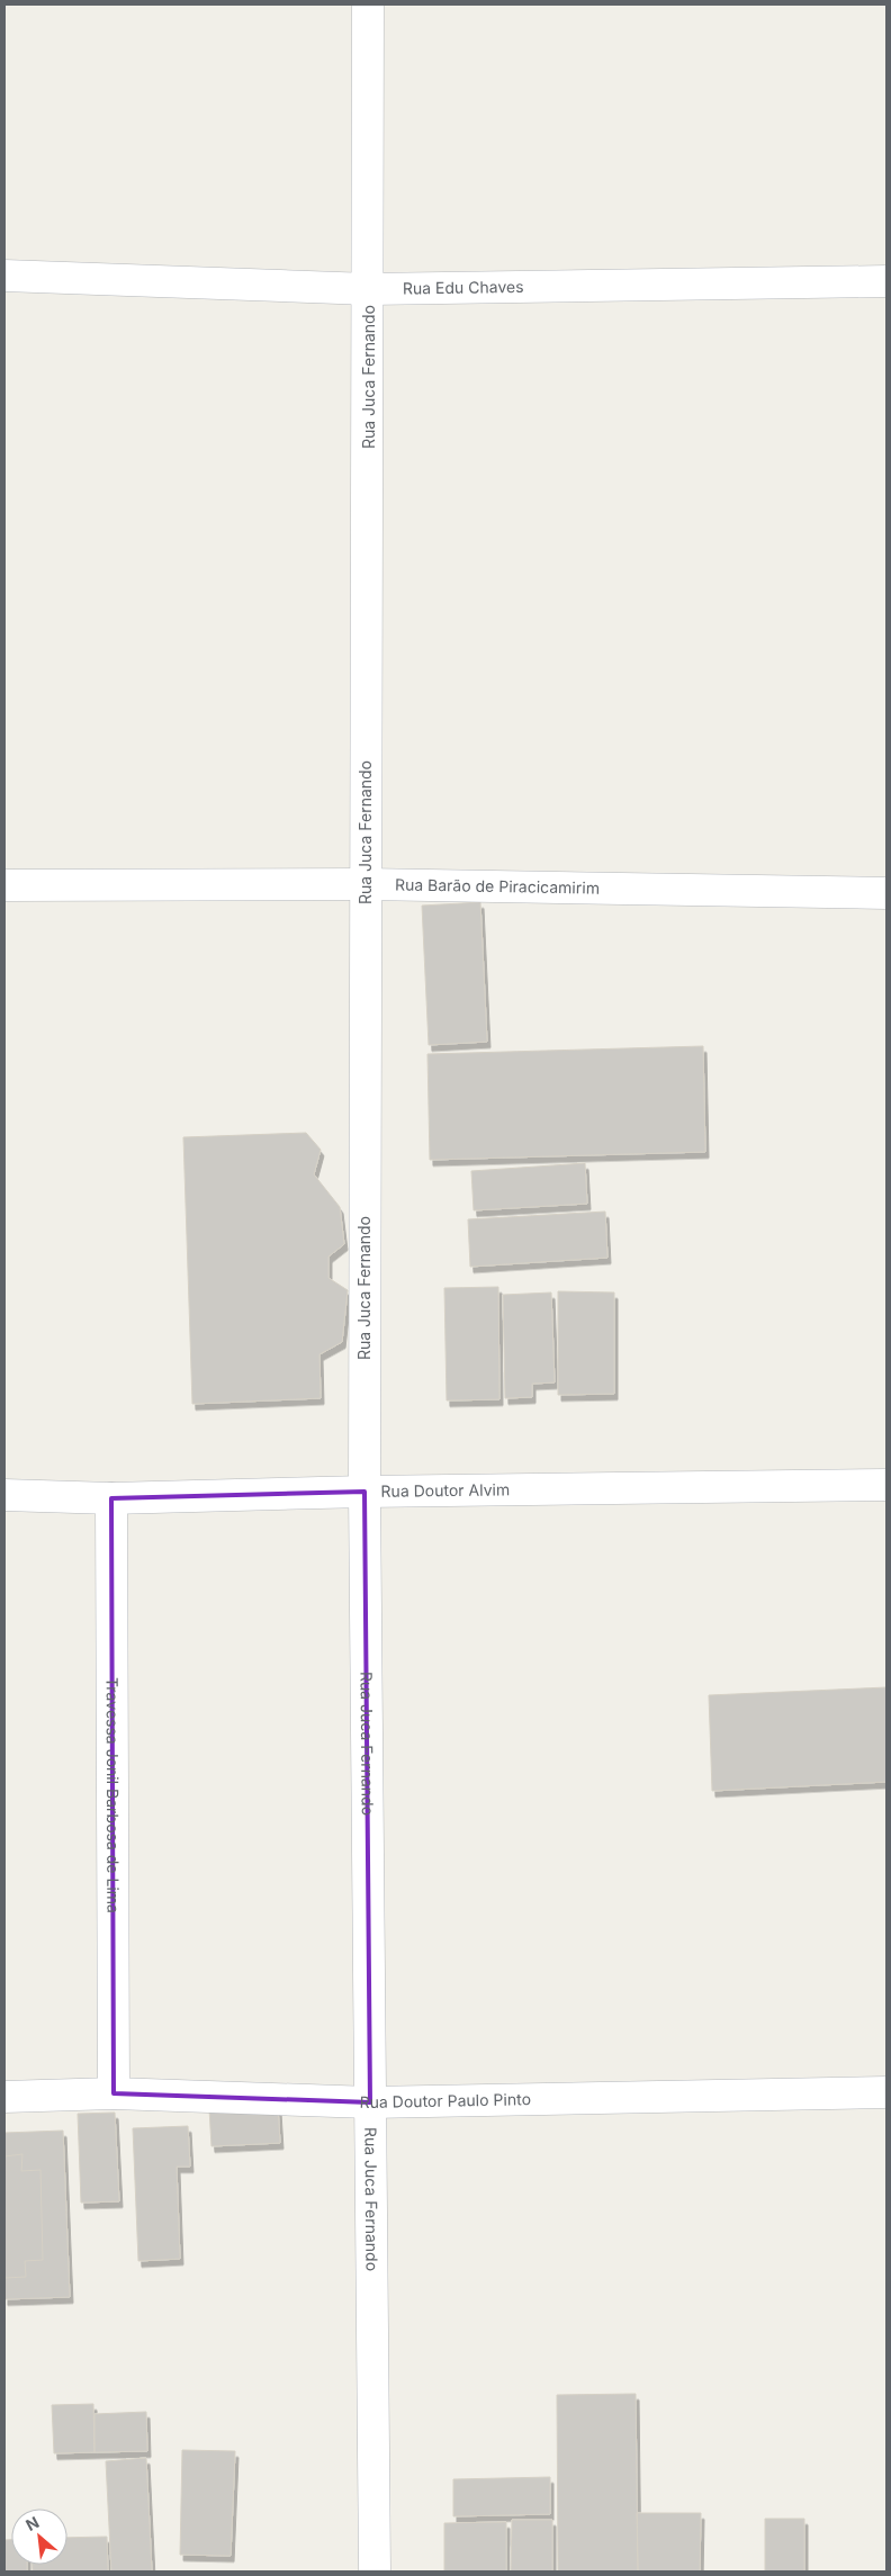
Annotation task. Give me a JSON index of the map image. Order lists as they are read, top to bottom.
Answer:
{
  "streets": {
    "street": [
      "Rua Edu Chaves",
      "Rua Juca Fernando",
      "Rua Barão de Piracicamirim",
      "Rua Doutor Alvim",
      "Travessa Jonil Barbosa de Lima",
      "Rua Doutor Paulo Pinto"
    ]
  },
  "crossings": [
    ["Rua Edu Chaves", "Rua Juca Fernando"],
    ["Rua Juca Fernando", "Rua Barão de Piracicamirim"],
    ["Rua Juca Fernando", "Rua Doutor Alvim"],
    ["Rua Juca Fernando", "Rua Doutor Paulo Pinto"],
    ["Rua Doutor Alvim", "Travessa Jonil Barbosa de Lima"],
    ["Travessa Jonil Barbosa de Lima", "Rua Doutor Paulo Pinto"]
  ],
  "north": "top left"
}
